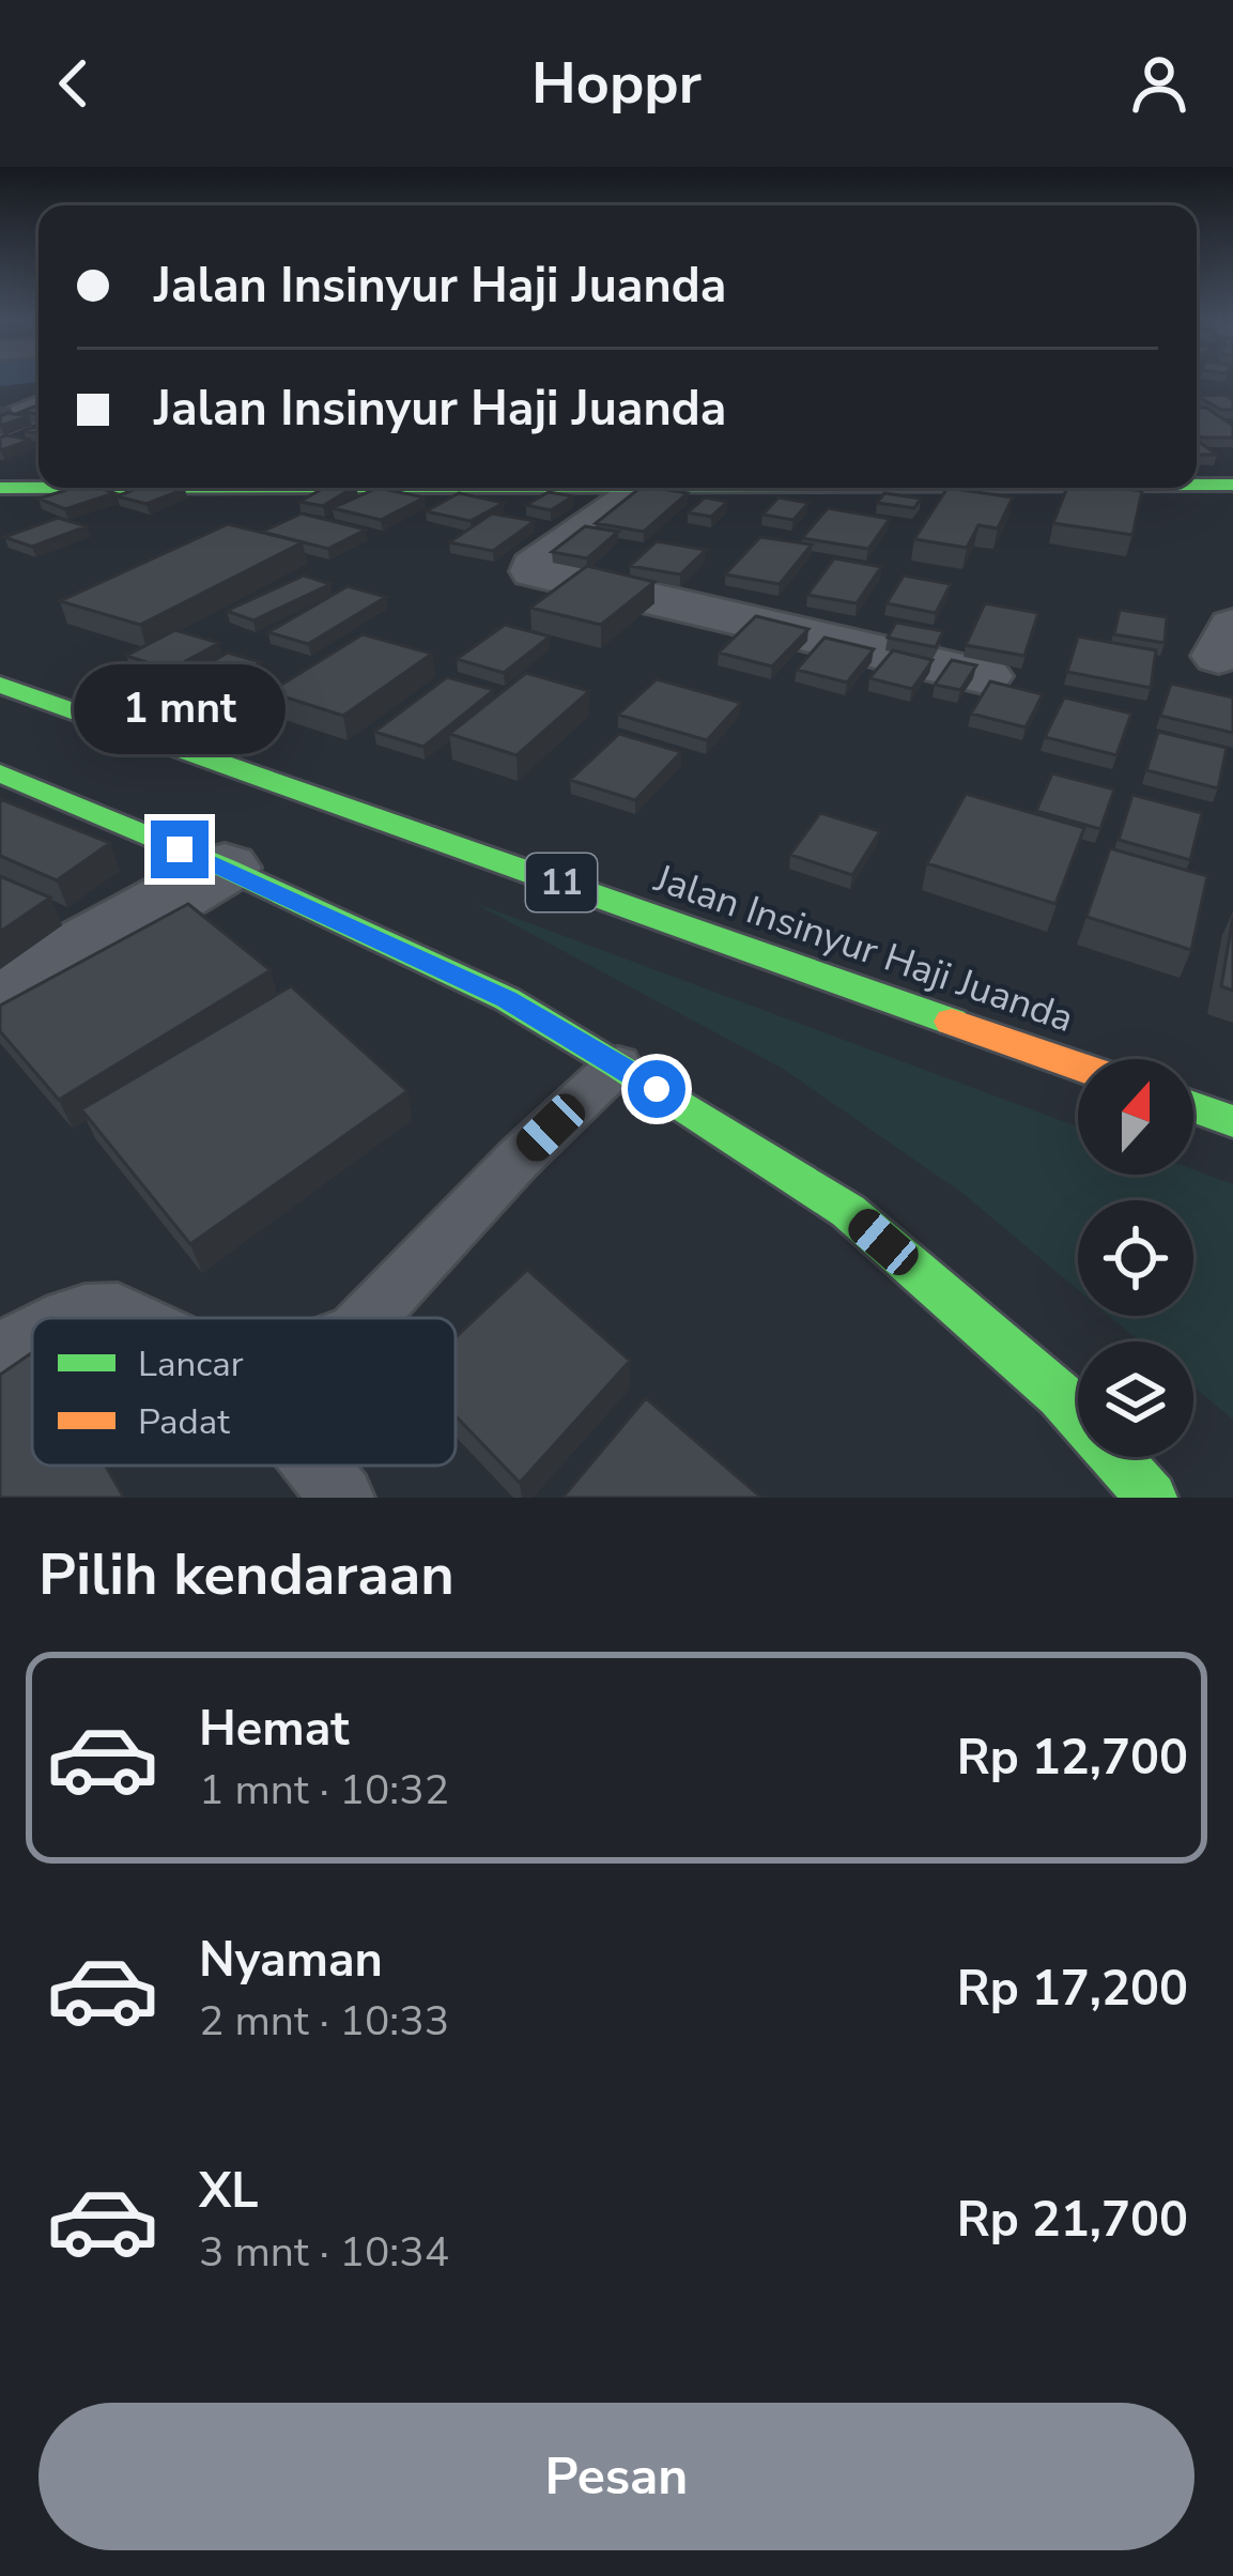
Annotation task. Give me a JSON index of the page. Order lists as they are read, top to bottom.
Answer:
{
  "streets": {
    "highway": ["11", "Jalan Insinyur Haji Juanda"]
  },
  "legend": ["Lancar", "Padat"],
  "north": "top",
  "page": {
    "header": "Hoppr",
    "banner": ["Jalan Insinyur Haji Juanda", "Jalan Insinyur Haji Juanda"],
    "bubble": "1 mnt",
    "heading": "Pilih kendaraan",
    "list": [
      {
        "name": "Hemat",
        "note": "1 mnt · 10:32",
        "value": "Rp 12,700"
      },
      {
        "name": "Nyaman",
        "note": "2 mnt · 10:33",
        "value": "Rp 17,200"
      },
      {
        "name": "XL",
        "note": "3 mnt · 10:34",
        "value": "Rp 21,700"
      }
    ],
    "buttons": "Pesan"
  }
}
